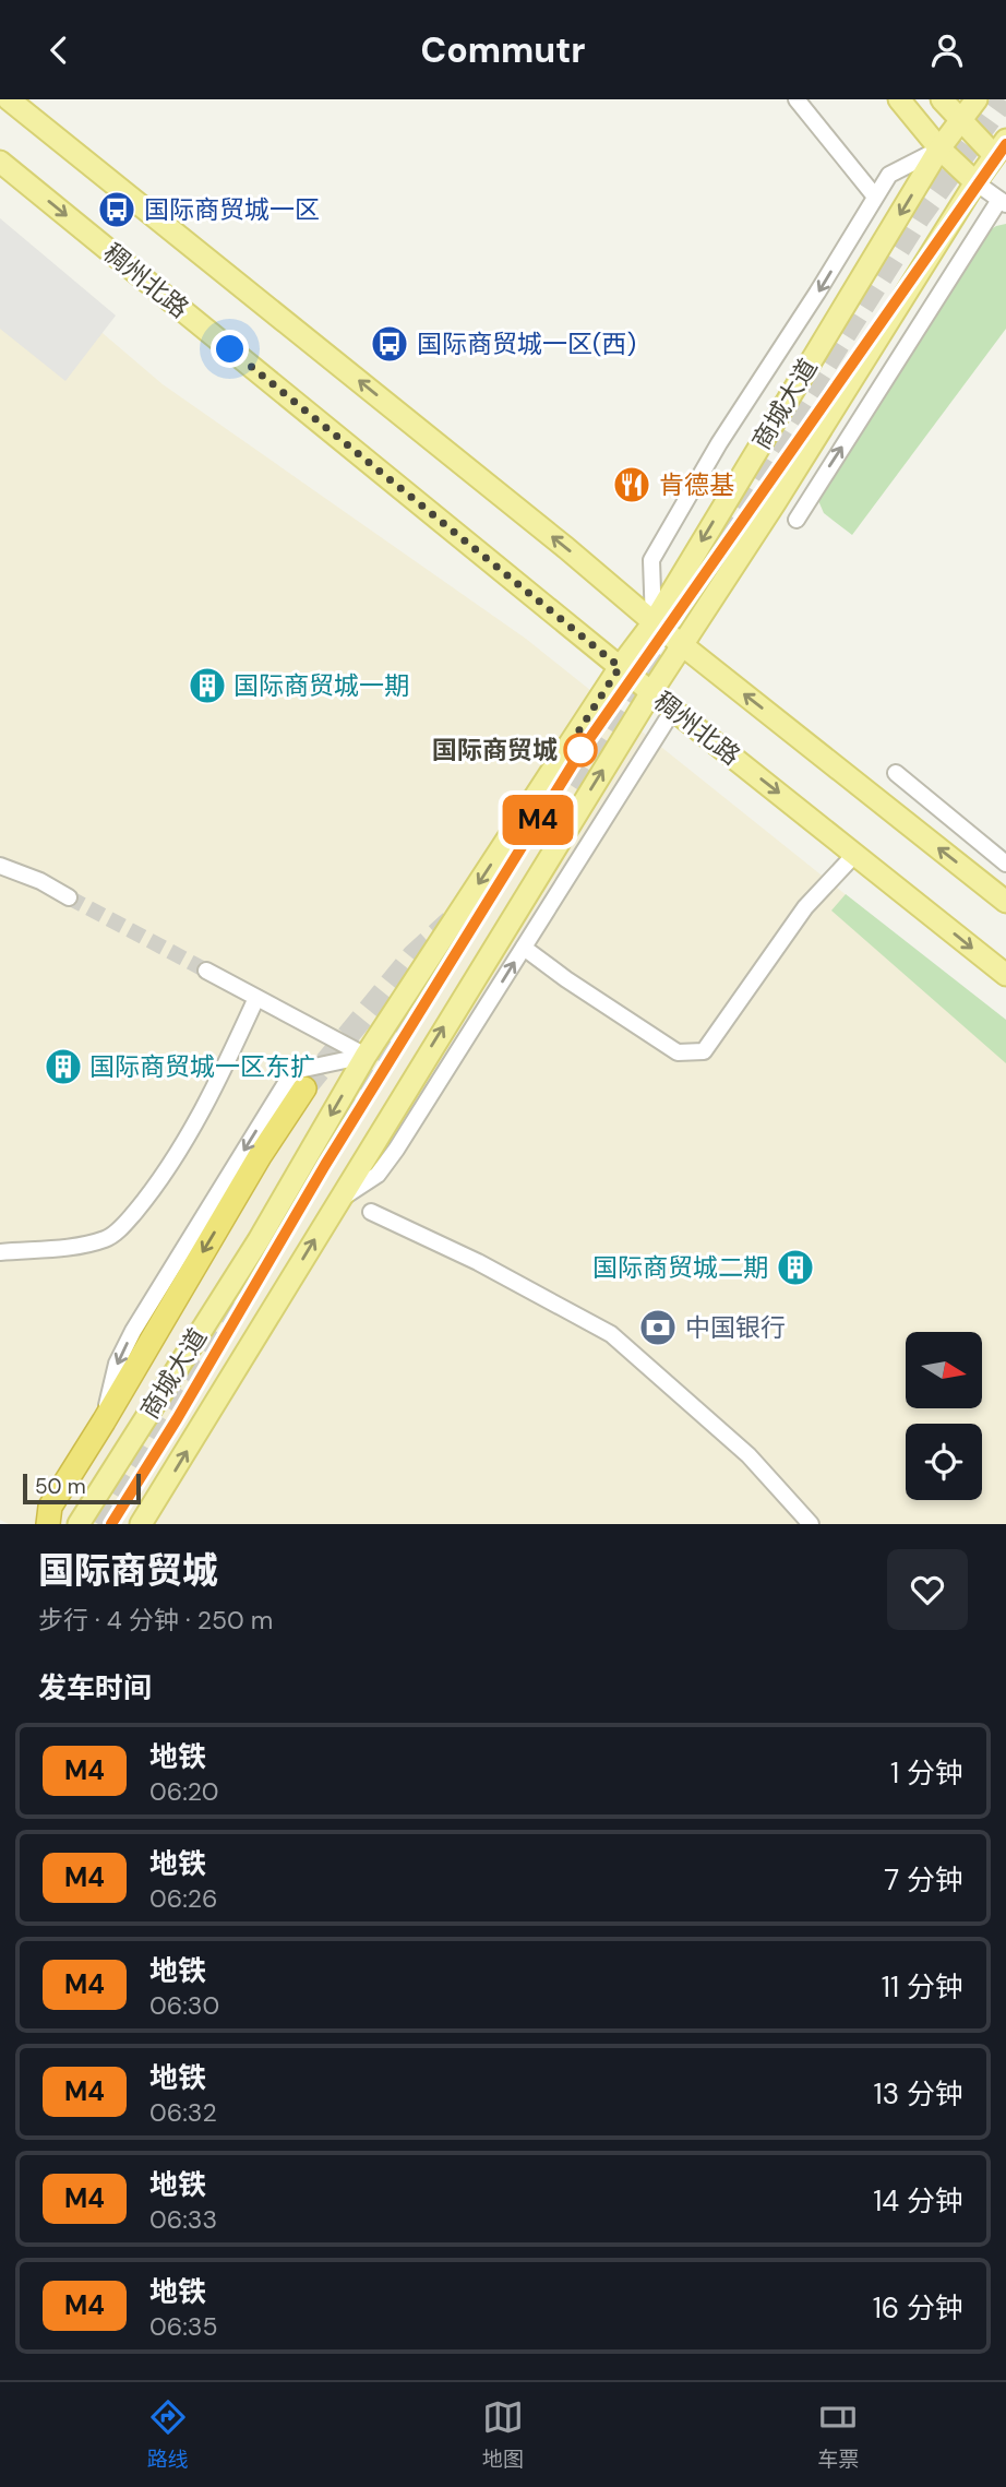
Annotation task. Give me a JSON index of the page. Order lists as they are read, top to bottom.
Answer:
{
  "streets": {
    "main road": ["稠州北路", "商城大道"]
  },
  "crossings": [
    ["稠州北路", "商城大道"]
  ],
  "places": {
    "bus stop": ["国际商贸城一区", "国际商贸城一区(西)"],
    "restaurant": ["肯德基"],
    "building": ["国际商贸城一期", "国际商贸城一区东扩", "国际商贸城二期"],
    "other": ["国际商贸城"],
    "bank": ["中国银行"]
  },
  "lines": ["metro line M4"],
  "scale_bar": "50 m",
  "north": "right",
  "page": {
    "header": "Commutr",
    "on_map": "M4",
    "scale": "50 m",
    "heading": [
      ["国际商贸城", "步行 · 4 分钟 · 250 m"],
      "发车时间"
    ],
    "list": [
      {
        "mark": "M4",
        "name": "地铁",
        "note": "06:20",
        "value": "1 分钟"
      },
      {
        "mark": "M4",
        "name": "地铁",
        "note": "06:26",
        "value": "7 分钟"
      },
      {
        "mark": "M4",
        "name": "地铁",
        "note": "06:30",
        "value": "11 分钟"
      },
      {
        "mark": "M4",
        "name": "地铁",
        "note": "06:32",
        "value": "13 分钟"
      },
      {
        "mark": "M4",
        "name": "地铁",
        "note": "06:33",
        "value": "14 分钟"
      },
      {
        "mark": "M4",
        "name": "地铁",
        "note": "06:35",
        "value": "16 分钟"
      }
    ],
    "tabs": ["路线", "地图", "车票"]
  }
}
